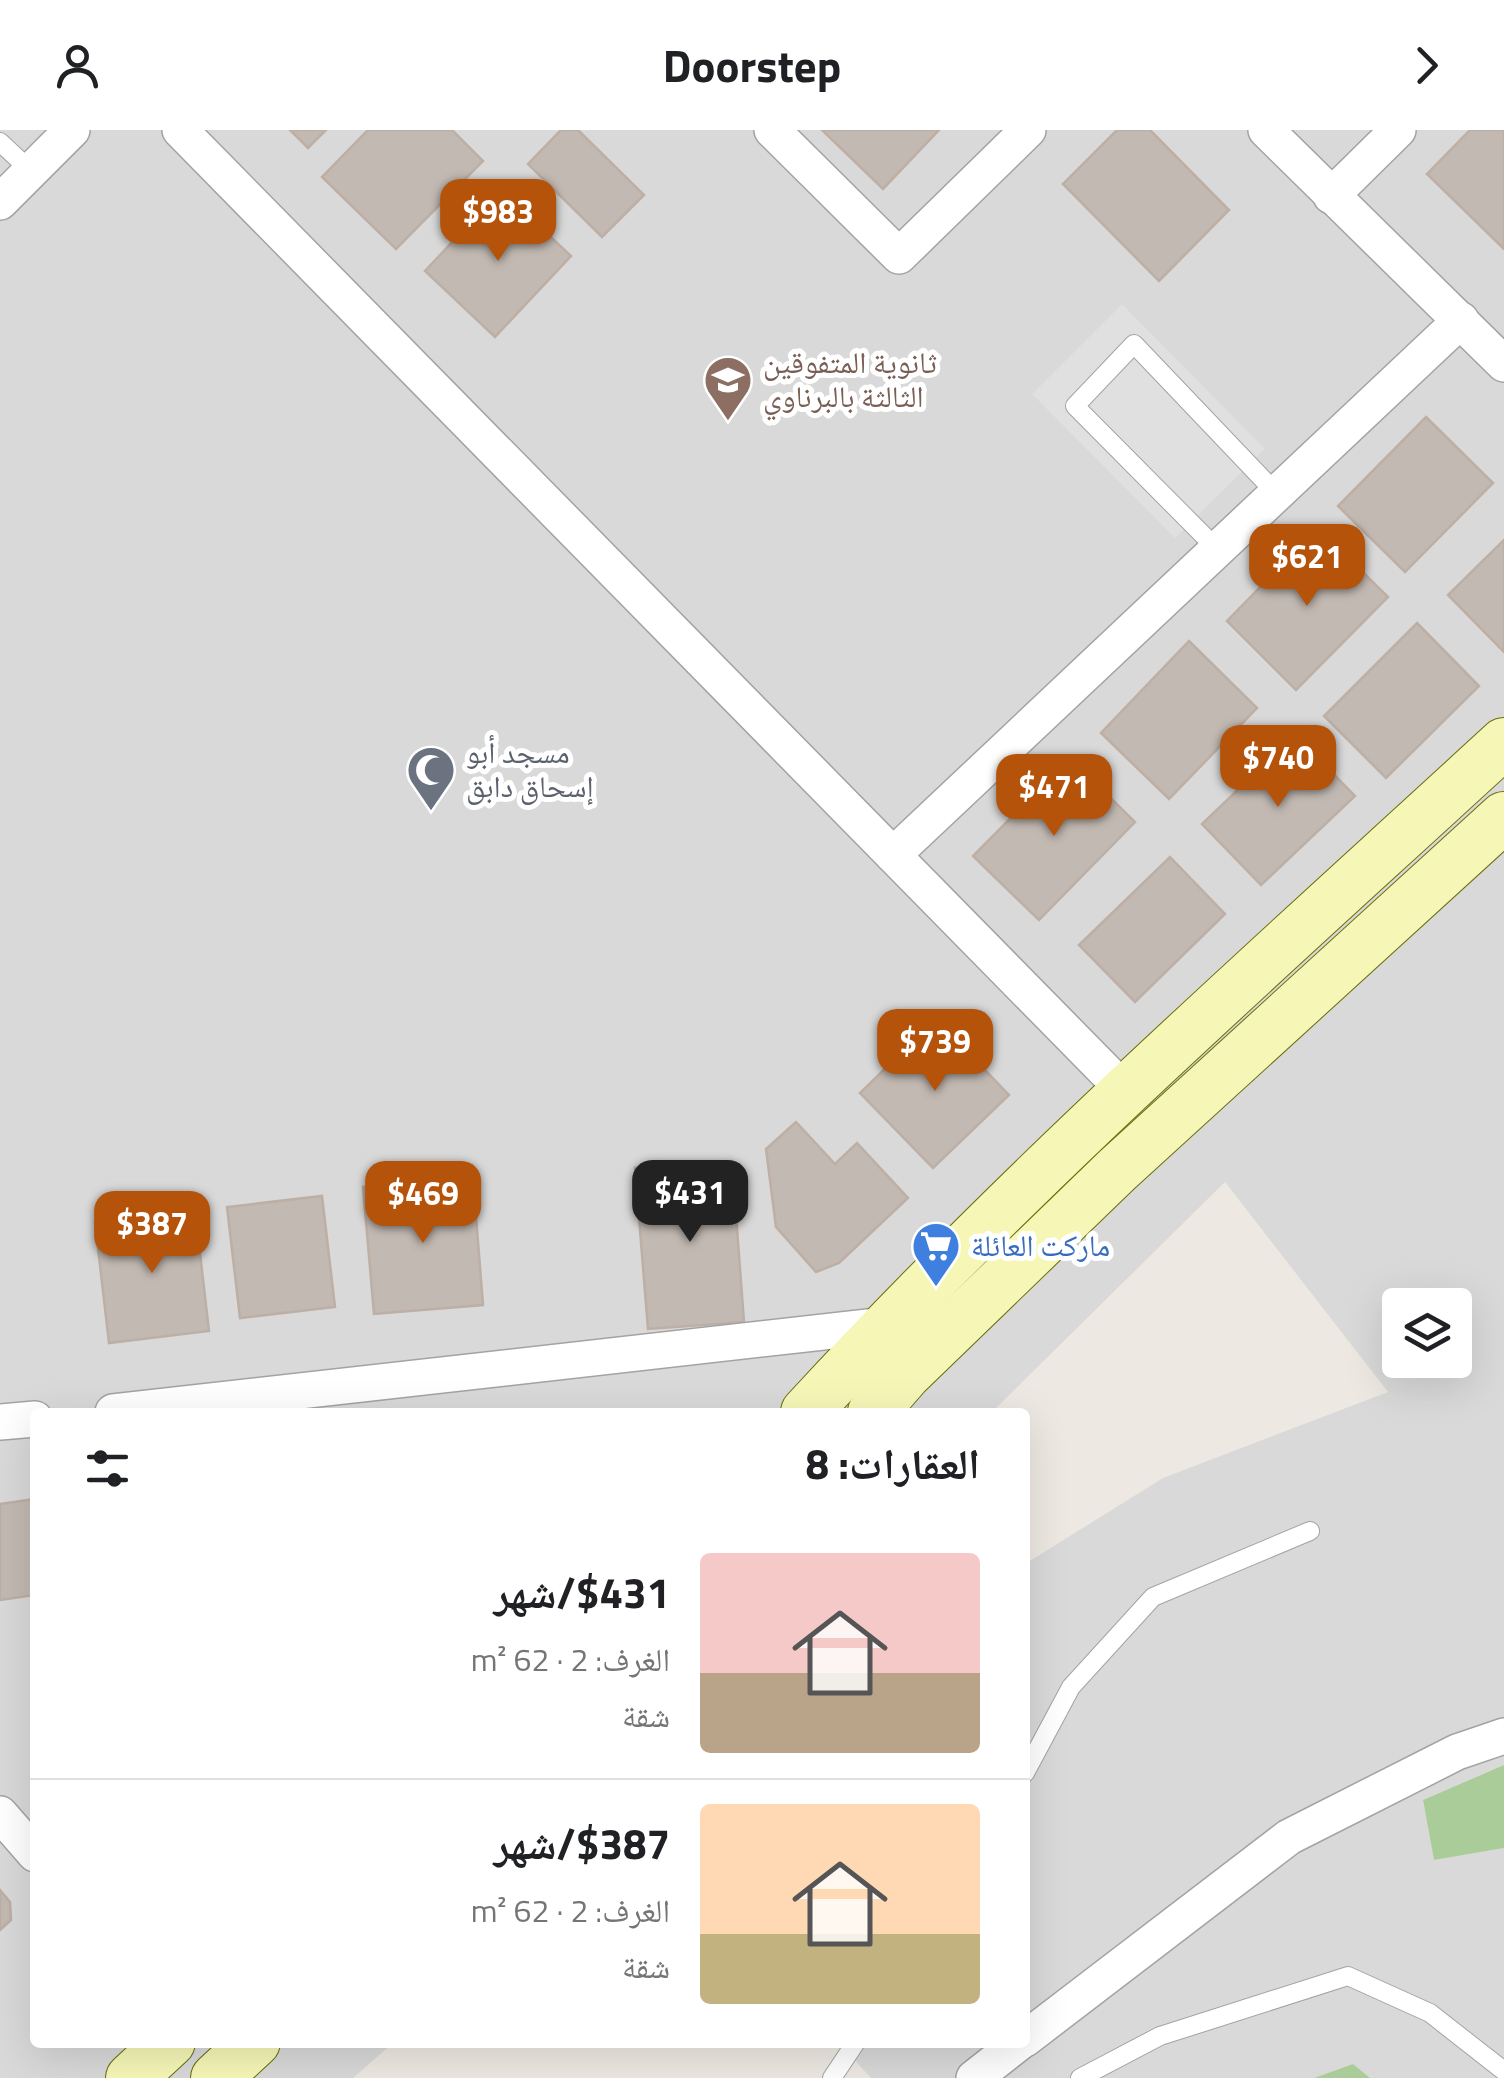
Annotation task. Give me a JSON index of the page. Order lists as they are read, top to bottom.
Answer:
{
  "places": {
    "school or university": ["ثانوية المتفوقين الثالثة بالبرناوي"],
    "mosque": ["مسجد أبو إسحاق دابق"],
    "supermarket": ["ماركت العائلة"]
  },
  "page": {
    "header": "Doorstep",
    "price": [
      "$983",
      "$621",
      "$740",
      "$471",
      "$739",
      "$431",
      "$469",
      "$387"
    ],
    "heading": "العقارات: 8",
    "list": [
      {
        "name": "$431/شهر",
        "note": "الغرف: 2 · 62 m² · شقة"
      },
      {
        "name": "$387/شهر",
        "note": "الغرف: 2 · 62 m² · شقة"
      }
    ]
  }
}
